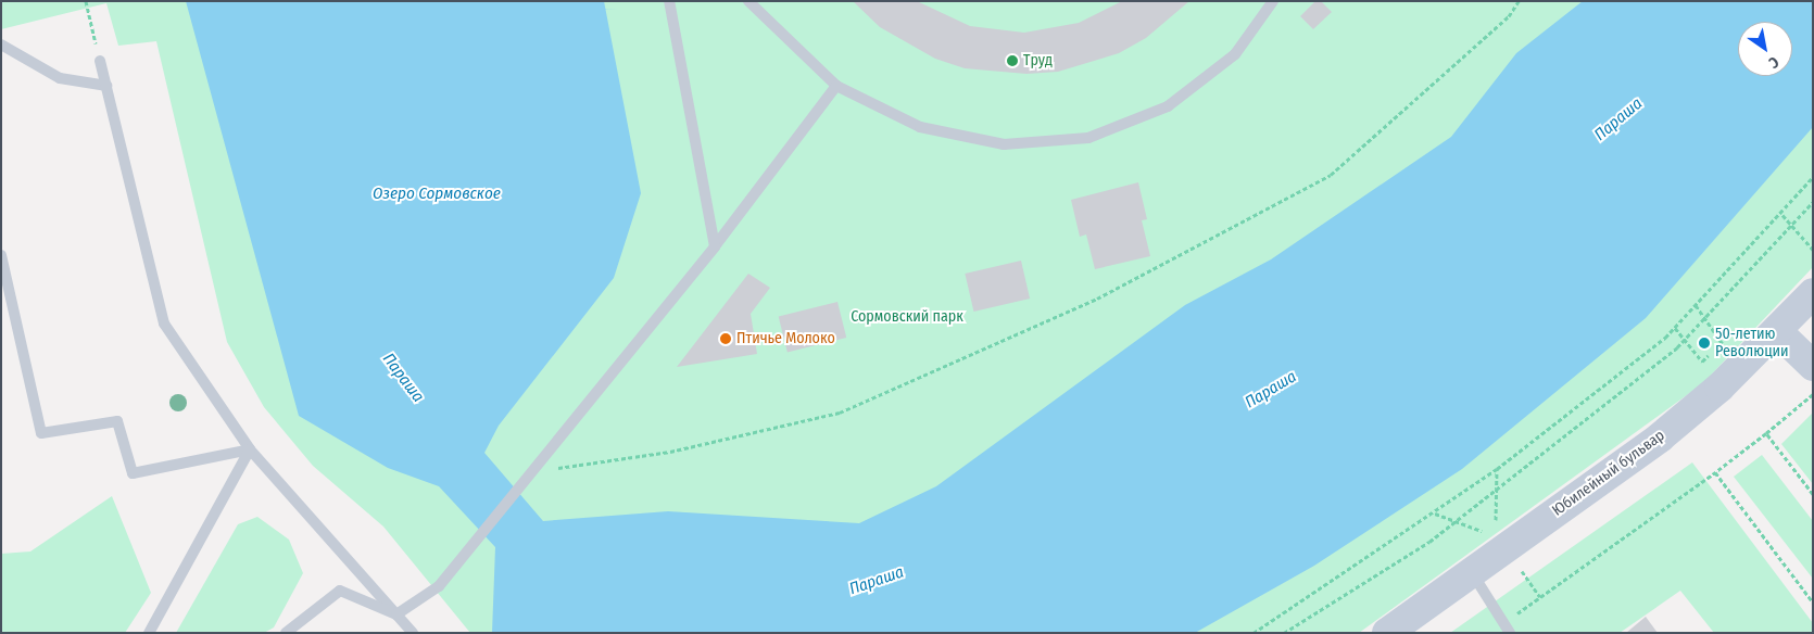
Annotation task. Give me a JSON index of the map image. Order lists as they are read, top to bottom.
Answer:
{
  "streets": {
    "street": ["Юбилейный бульвар"]
  },
  "water": ["Параша", "Озеро Сормовское"],
  "parks": ["Сормовский парк"],
  "places": ["Труд", "Птичье Молоко", "50-летию Революции"],
  "north": "bottom right"
}
